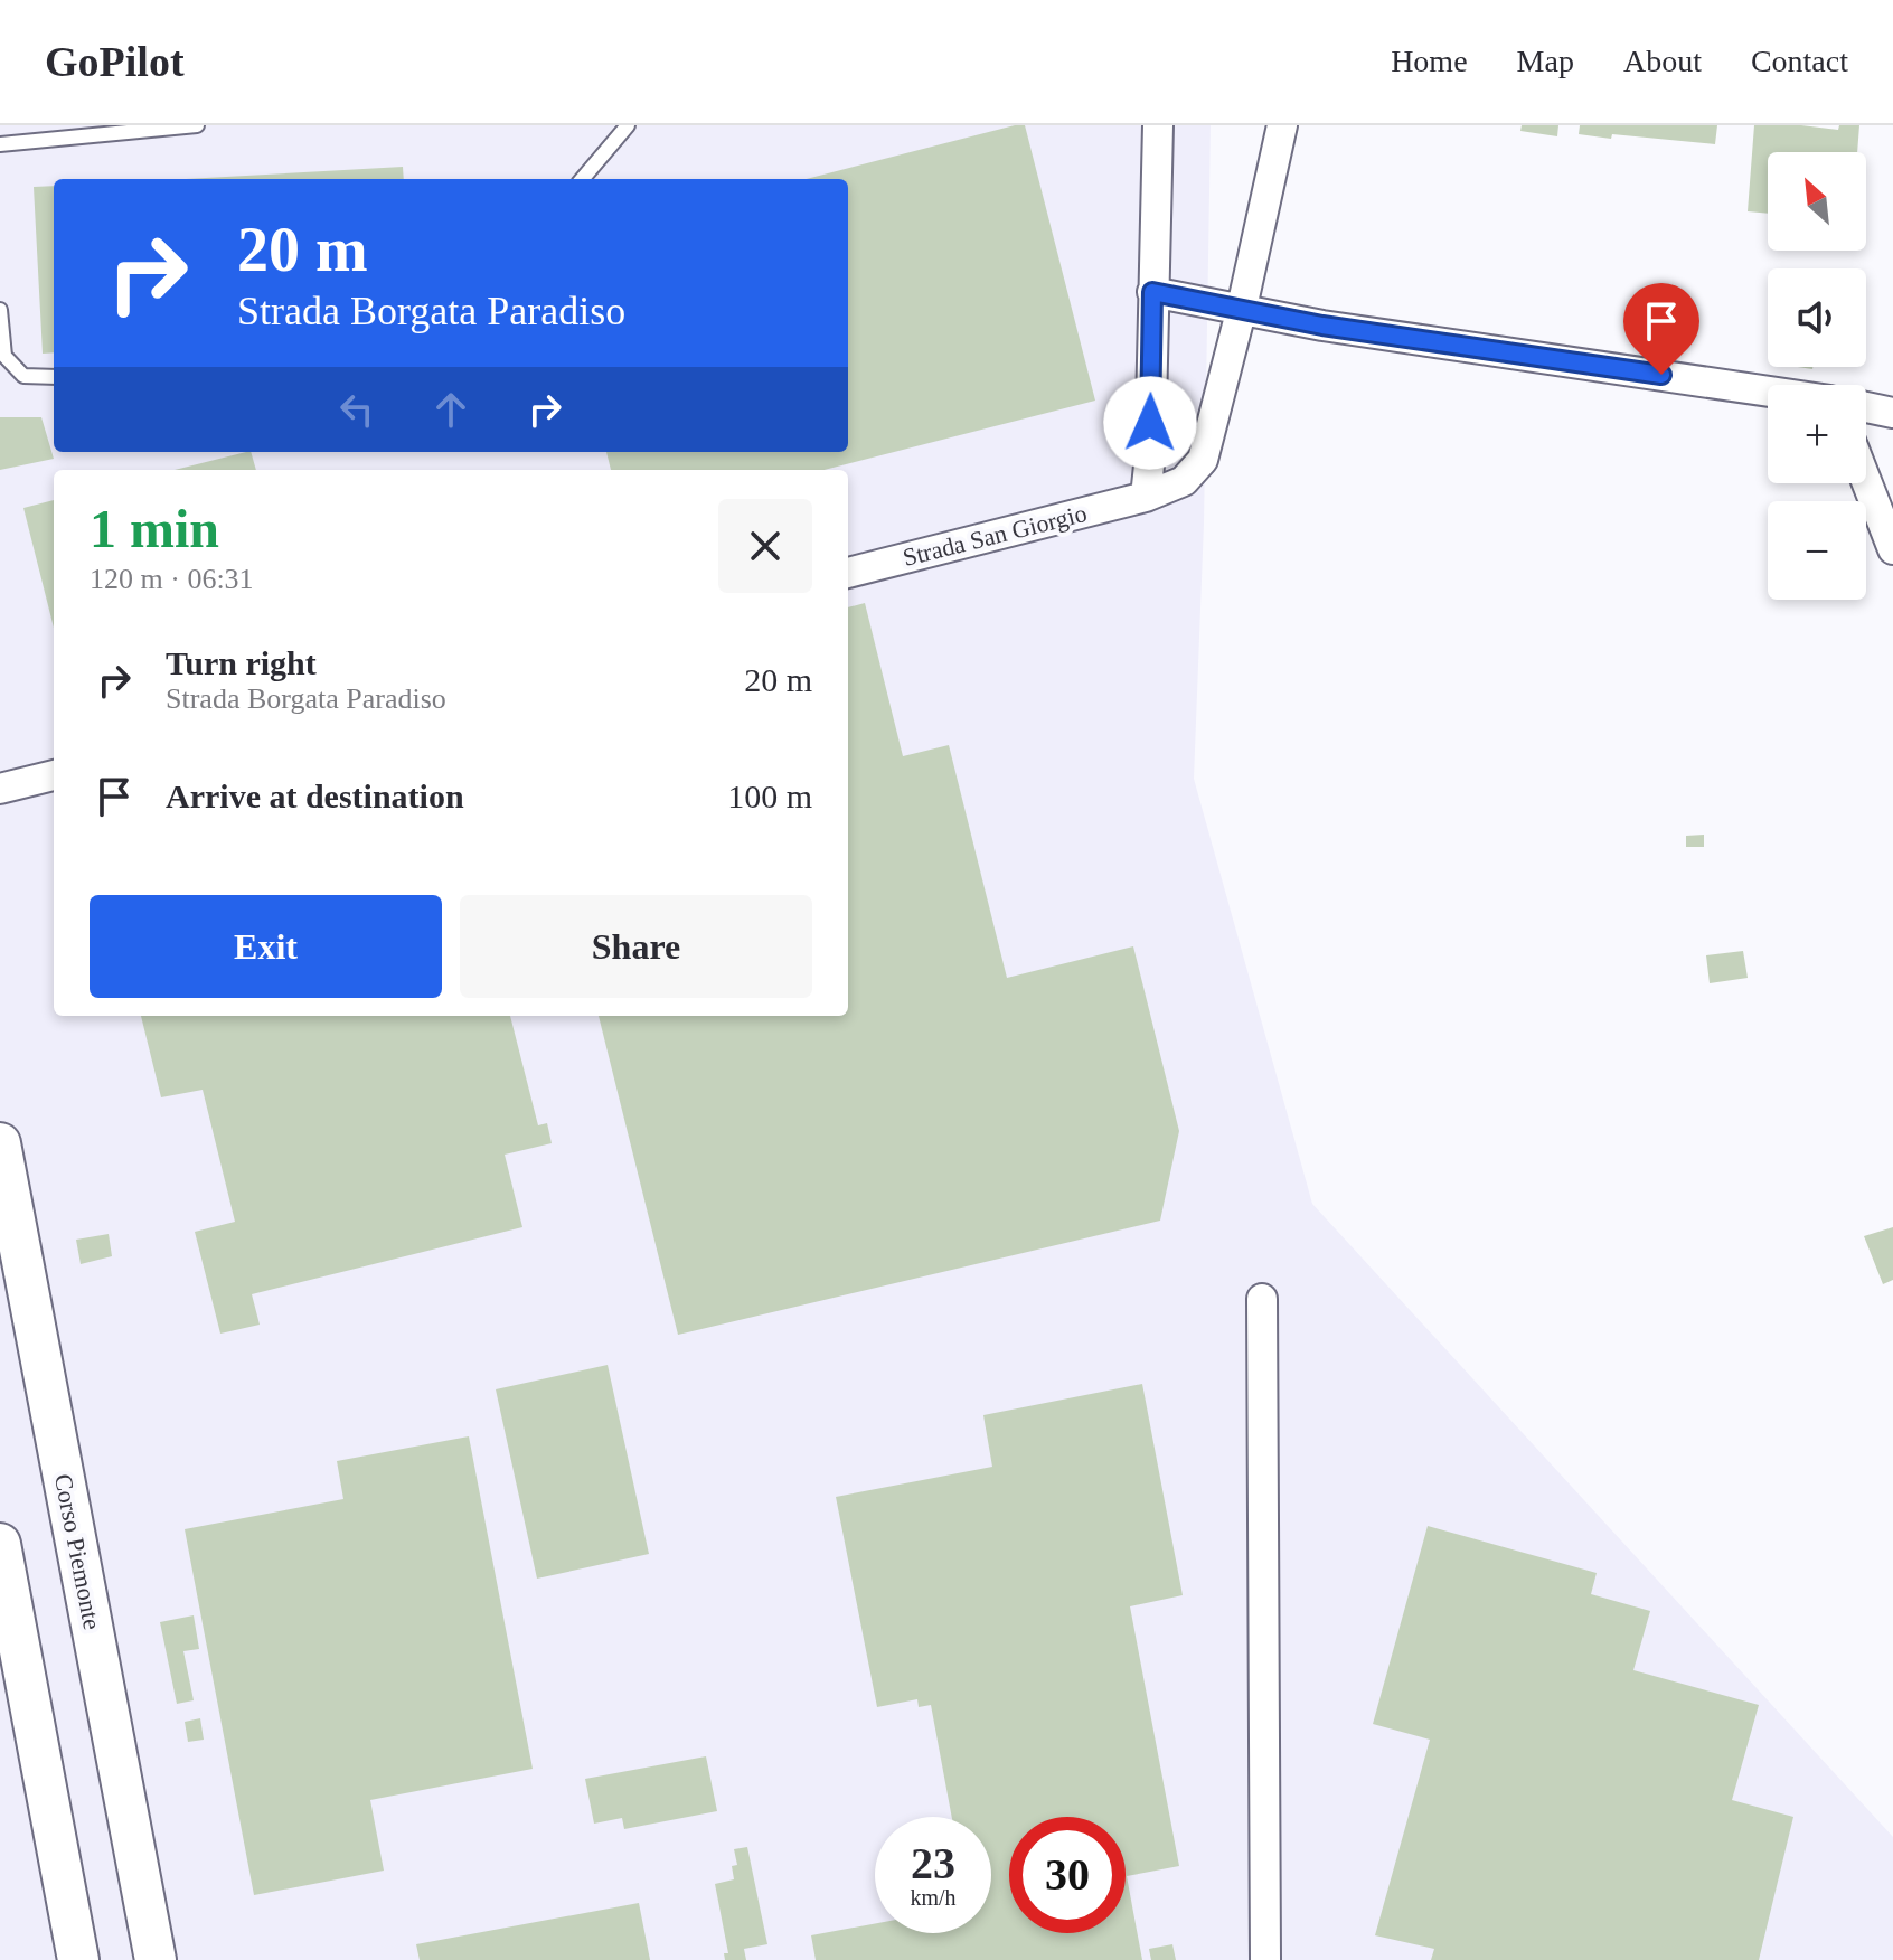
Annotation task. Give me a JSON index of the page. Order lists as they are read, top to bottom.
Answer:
{
  "streets": {
    "street": ["Strada San Giorgio", "Corso Piemonte"]
  },
  "north": "top left",
  "page": {
    "header": "GoPilot",
    "nav": [
      "Home",
      "Map",
      "About",
      "Contact"
    ],
    "map_buttons": ["+", "−"],
    "turn": ["20 m", "Strada Borgata Paradiso"],
    "heading": ["1 min", "120 m · 06:31"],
    "list": [
      {
        "name": "Turn right",
        "note": "Strada Borgata Paradiso",
        "value": "20 m"
      },
      {
        "name": "Arrive at destination",
        "value": "100 m"
      }
    ],
    "buttons": ["Exit", "Share"],
    "speed": "23 km/h",
    "limit": "30"
  }
}
